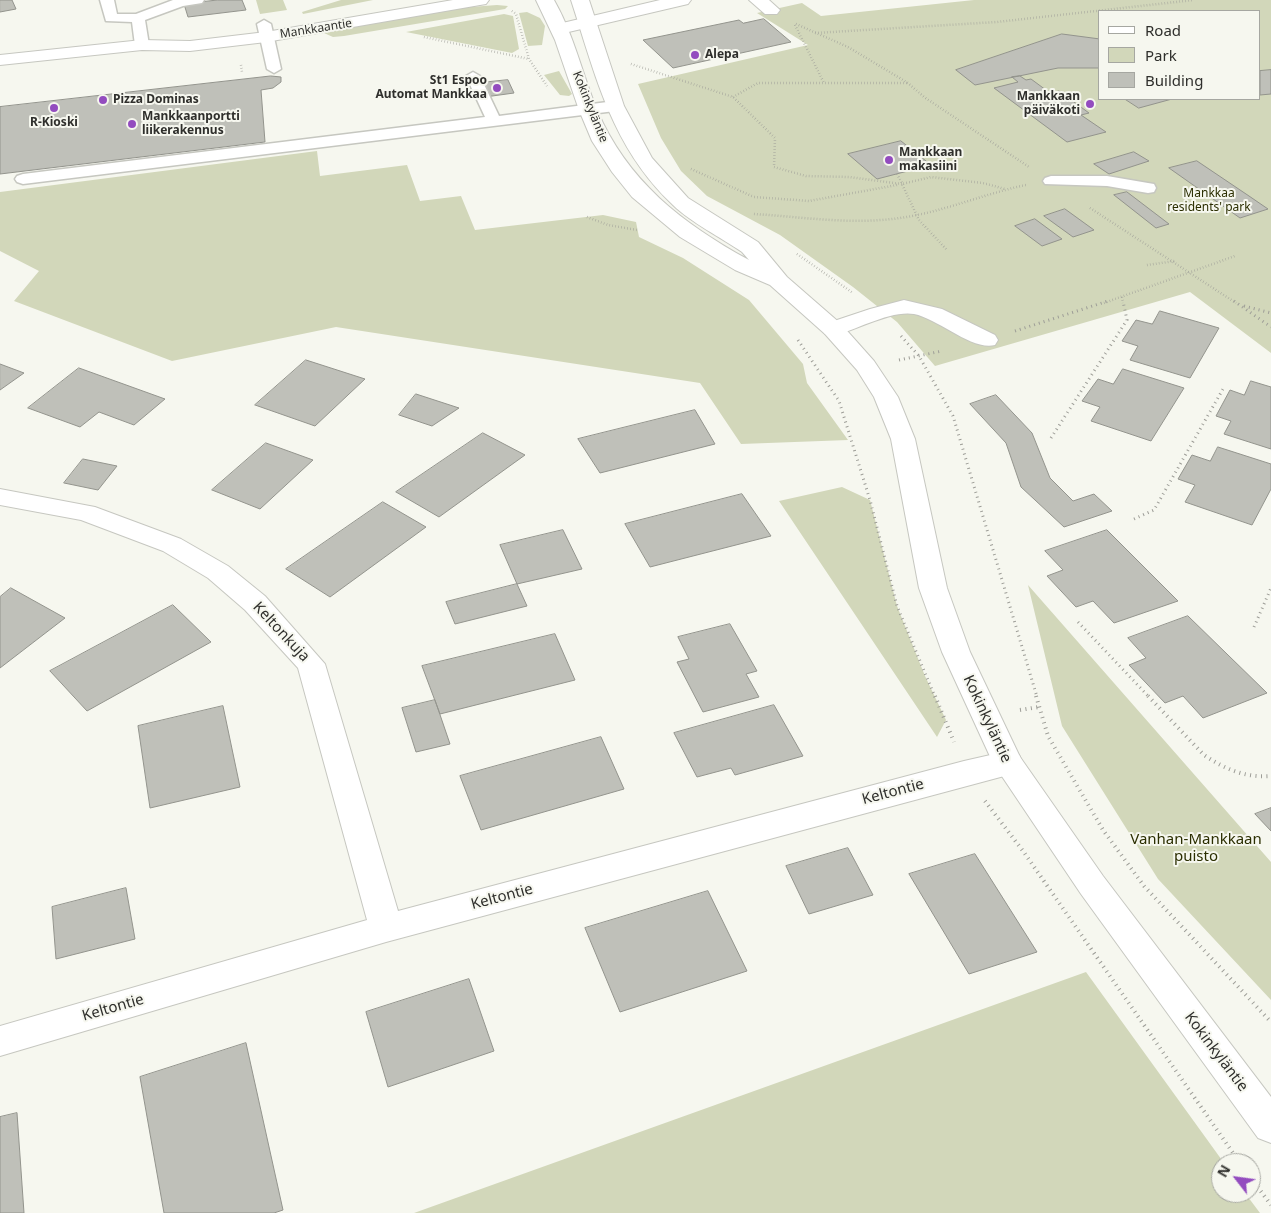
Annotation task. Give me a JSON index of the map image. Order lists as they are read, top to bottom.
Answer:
{
  "streets": {
    "main road": [
      "Mankkaantie",
      "Kokinkyläntie",
      "Keltonkuja",
      "Keltontie"
    ]
  },
  "crossings": [
    ["Kokinkyläntie", "Keltontie"],
    ["Keltonkuja", "Keltontie"]
  ],
  "parks": ["Mankkaa residents' park", "Vanhan-Mankkaan puisto"],
  "places": [
    "Alepa",
    "St1 Espoo Automat Mankkaa",
    "Pizza Dominas",
    "Mankkaan päiväkoti",
    "R-Kioski",
    "Mankkaanportti liikerakennus",
    "Mankkaan makasiini"
  ],
  "legend": ["Road", "Park", "Building"],
  "north": "top left"
}
